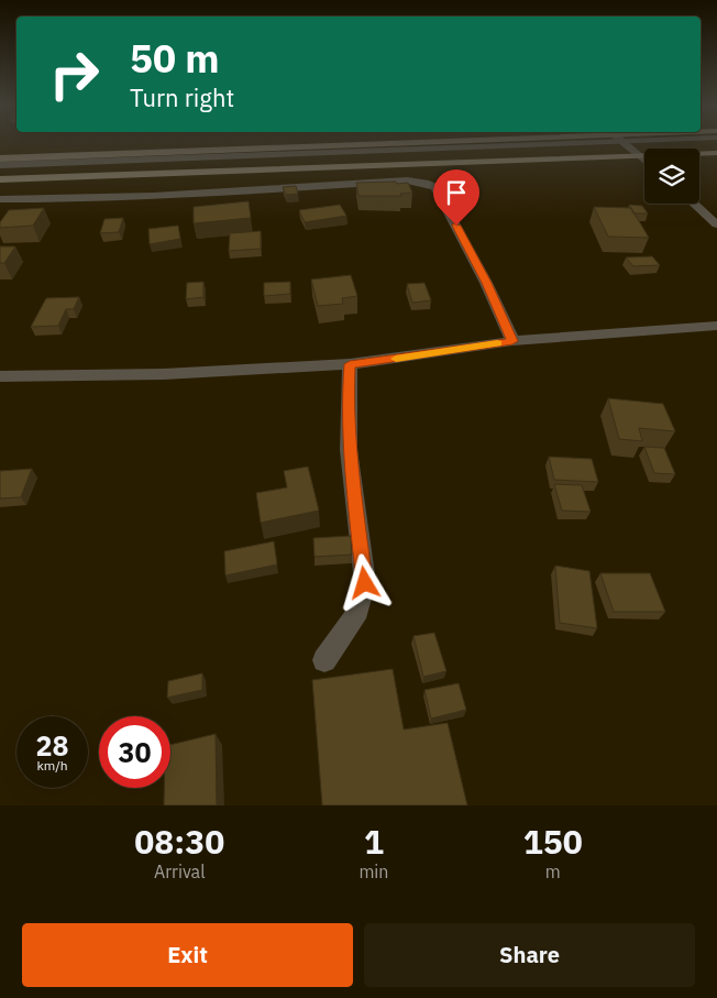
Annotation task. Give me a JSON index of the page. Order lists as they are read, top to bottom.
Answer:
{
  "page": {
    "turn": ["50 m", "Turn right"],
    "speed": "28 km/h",
    "limit": "30",
    "eta": [
      "08:30",
      "Arrival",
      "1",
      "min",
      "150",
      "m"
    ],
    "buttons": ["Exit", "Share"]
  }
}
